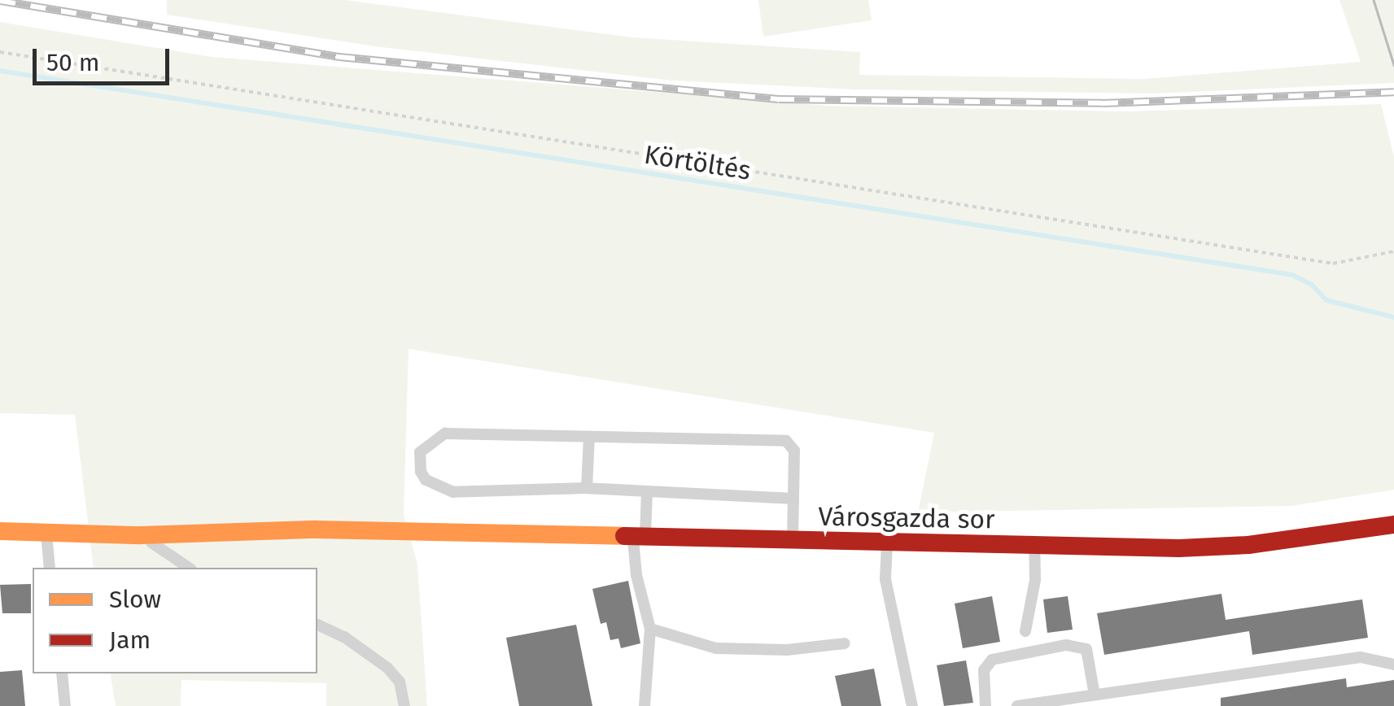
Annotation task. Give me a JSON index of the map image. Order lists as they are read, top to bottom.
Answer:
{
  "streets": {
    "street": ["Városgazda sor"],
    "path": ["Körtöltés"]
  },
  "legend": ["Slow", "Jam"],
  "scale_bar": "50 m"
}
